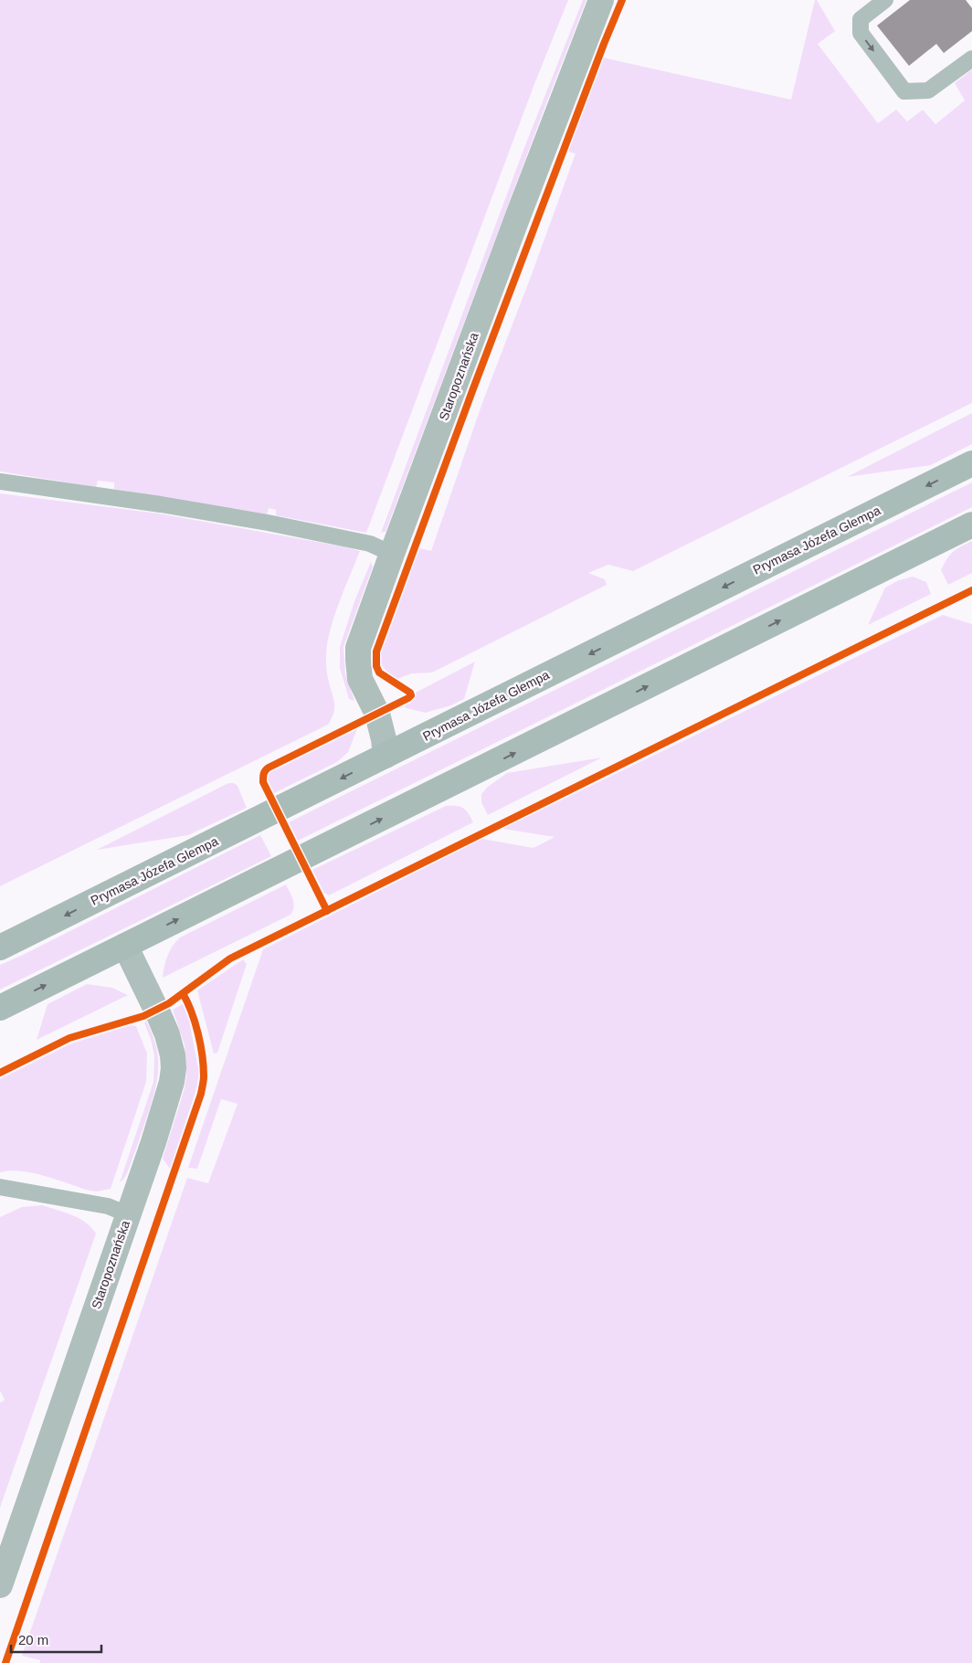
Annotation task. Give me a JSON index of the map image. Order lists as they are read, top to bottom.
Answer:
{
  "streets": {
    "street": ["Staropoznańska", "Prymasa Józefa Glempa"]
  },
  "crossings": [
    ["Staropoznańska", "Prymasa Józefa Glempa"]
  ],
  "scale_bar": "20 m"
}
